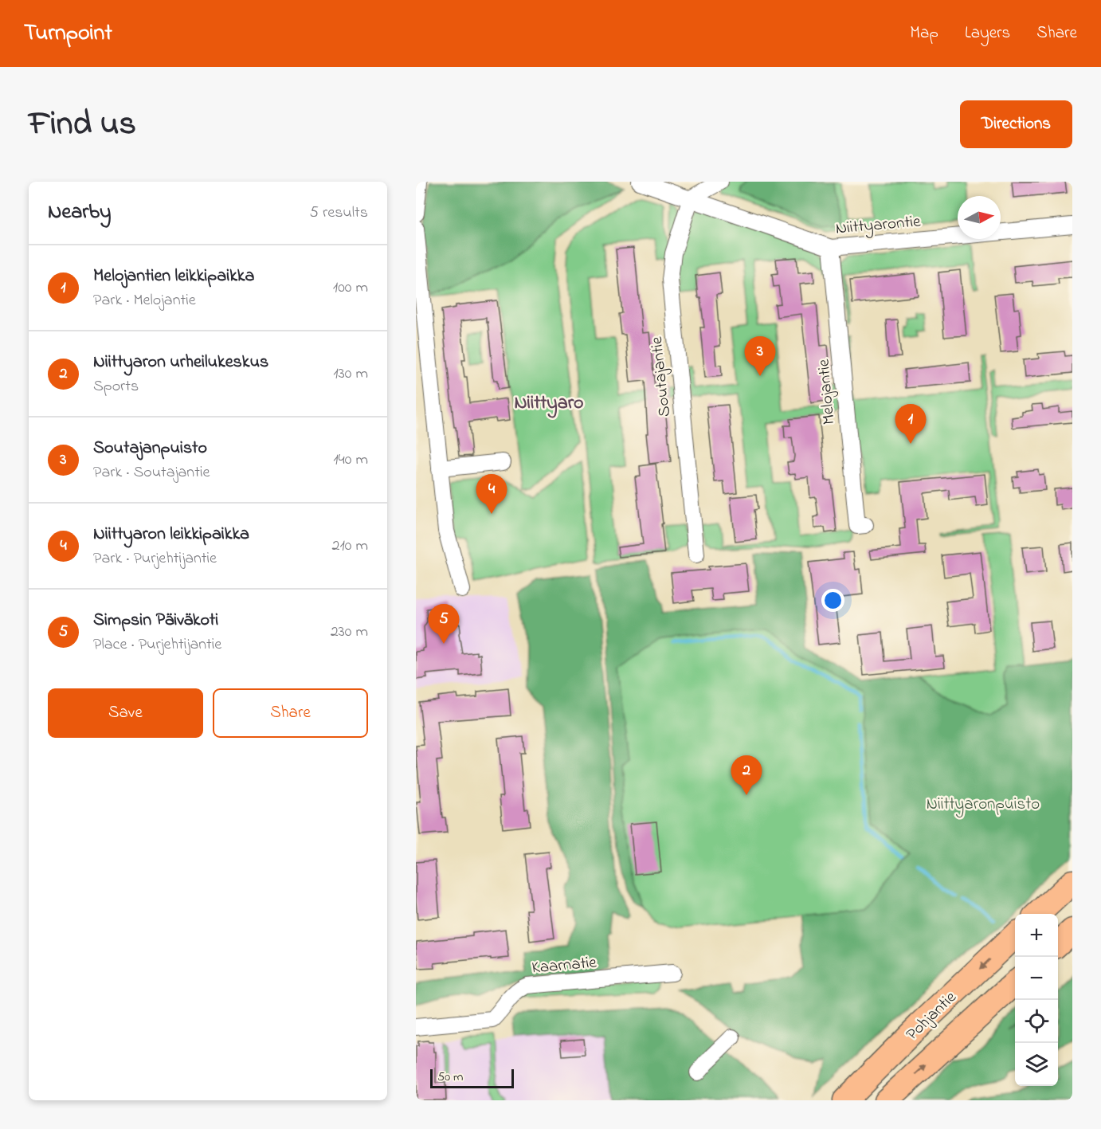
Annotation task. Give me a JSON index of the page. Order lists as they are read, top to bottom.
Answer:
{
  "streets": {
    "highway": ["Pohjantie"],
    "street": [
      "Niittyarontie",
      "Soutajantie",
      "Melojantie",
      "Kaarnatie"
    ]
  },
  "crossings": [
    ["Niittyarontie", "Soutajantie"],
    ["Niittyarontie", "Melojantie"]
  ],
  "districts": ["Niittyaro"],
  "parks": ["Niittyaronpuisto"],
  "scale_bar": "50 m",
  "north": "right",
  "page": {
    "header": "Turnpoint",
    "nav": ["Map", "Layers", "Share"],
    "title": "Find us",
    "buttons": [
      "Directions",
      ["Save", "Share"]
    ],
    "heading": ["Nearby", "5 results"],
    "list": [
      {
        "mark": "1",
        "name": "Melojantien leikkipaikka",
        "note": "Park · Melojantie",
        "value": "100 m"
      },
      {
        "mark": "2",
        "name": "Niittyaron urheilukeskus",
        "note": "Sports",
        "value": "130 m"
      },
      {
        "mark": "3",
        "name": "Soutajanpuisto",
        "note": "Park · Soutajantie",
        "value": "140 m"
      },
      {
        "mark": "4",
        "name": "Niittyaron leikkipaikka",
        "note": "Park · Purjehtijantie",
        "value": "210 m"
      },
      {
        "mark": "5",
        "name": "Simpsin Päiväkoti",
        "note": "Place · Purjehtijantie",
        "value": "230 m"
      }
    ],
    "pins": [
      "3",
      "1",
      "4",
      "5",
      "2"
    ],
    "map_buttons": ["+", "−"],
    "scale": "50 m"
  }
}
